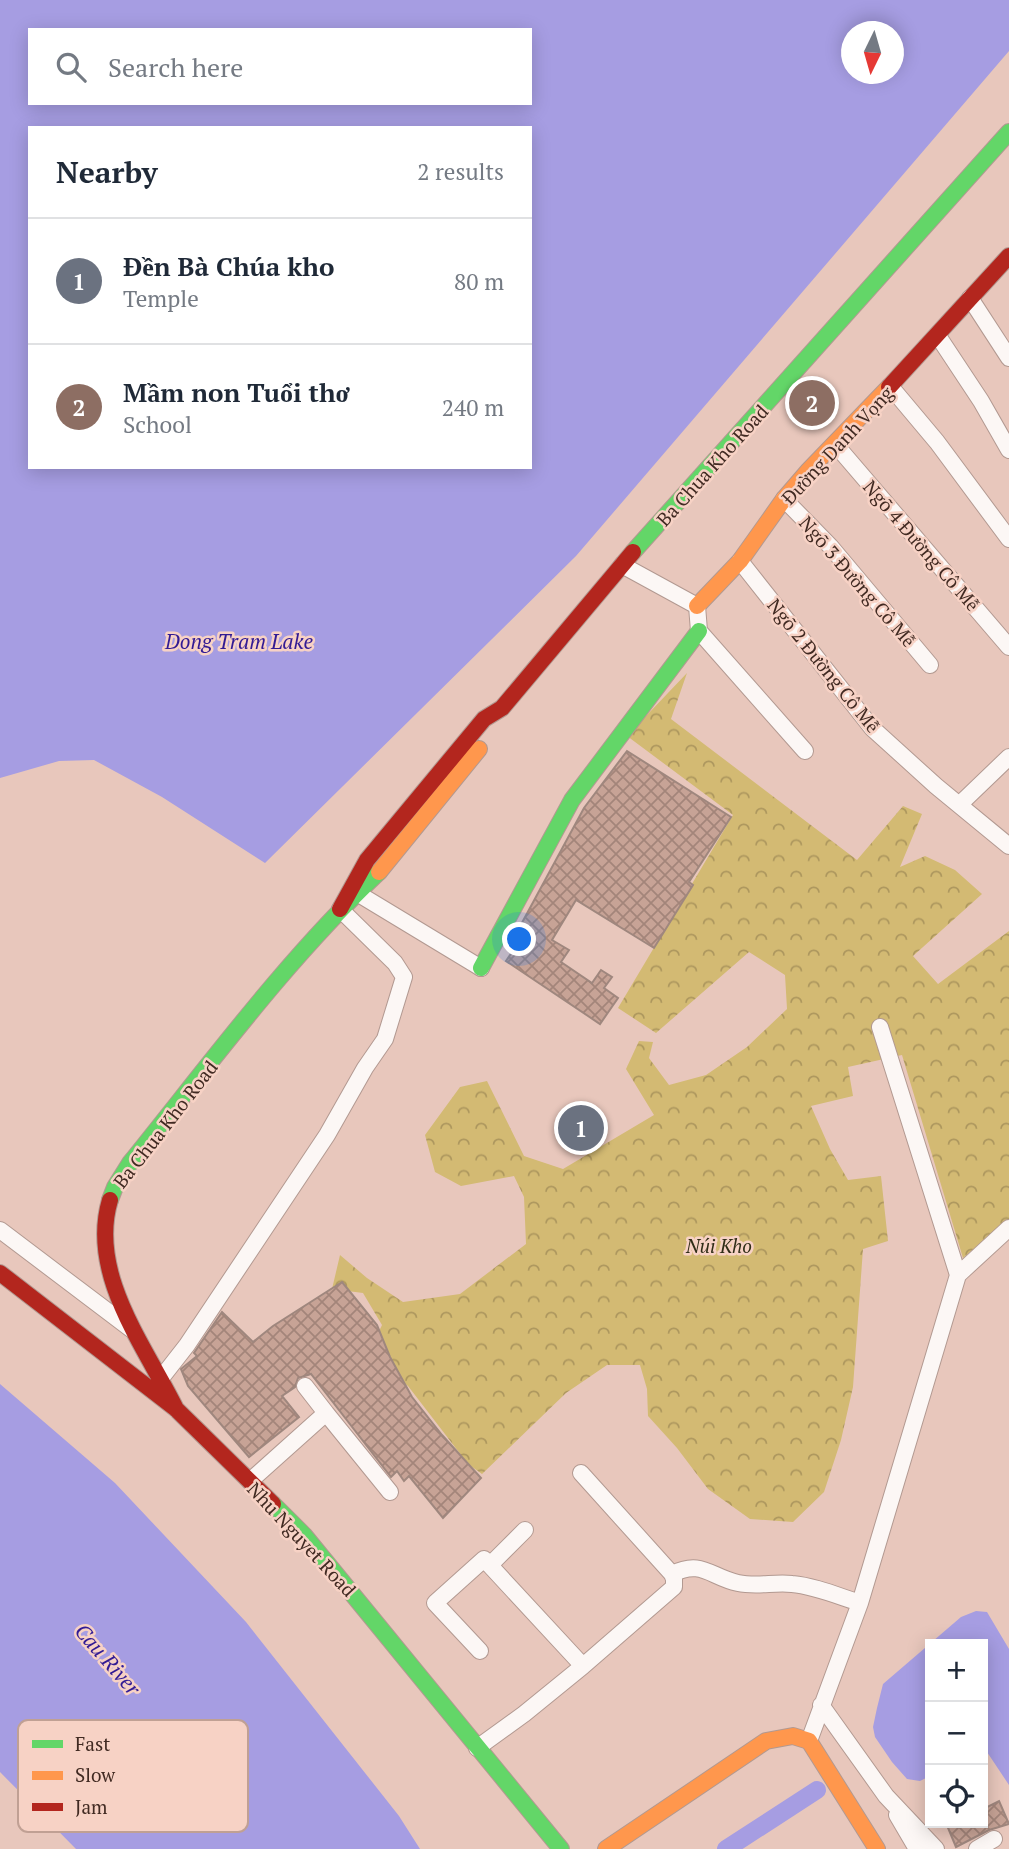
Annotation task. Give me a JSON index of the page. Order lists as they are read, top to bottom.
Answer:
{
  "streets": {
    "street": [
      "Đường Danh Vọng",
      "Ba Chua Kho Road",
      "Ngõ 4 Đường Cô Mễ",
      "Ngõ 3 Đường Cô Mễ",
      "Ngõ 2 Đường Cô Mễ",
      "Nhu Nguyet Road"
    ]
  },
  "crossings": [
    ["Đường Danh Vọng", "Ngõ 4 Đường Cô Mễ"],
    ["Đường Danh Vọng", "Ngõ 3 Đường Cô Mễ"],
    ["Đường Danh Vọng", "Ngõ 2 Đường Cô Mễ"],
    ["Ba Chua Kho Road", "Nhu Nguyet Road"]
  ],
  "water": ["Dong Tram Lake", "Cau River"],
  "parks": ["Núi Kho"],
  "legend": ["Fast", "Slow", "Jam"],
  "north": "bottom",
  "page": {
    "search": "Search here",
    "heading": ["Nearby", "2 results"],
    "list": [
      {
        "mark": "1",
        "name": "Đền Bà Chúa kho",
        "note": "Temple",
        "value": "80 m"
      },
      {
        "mark": "2",
        "name": "Mầm non Tuổi thơ",
        "note": "School",
        "value": "240 m"
      }
    ],
    "pins": ["2", "1"],
    "map_buttons": ["+", "−"]
  }
}
